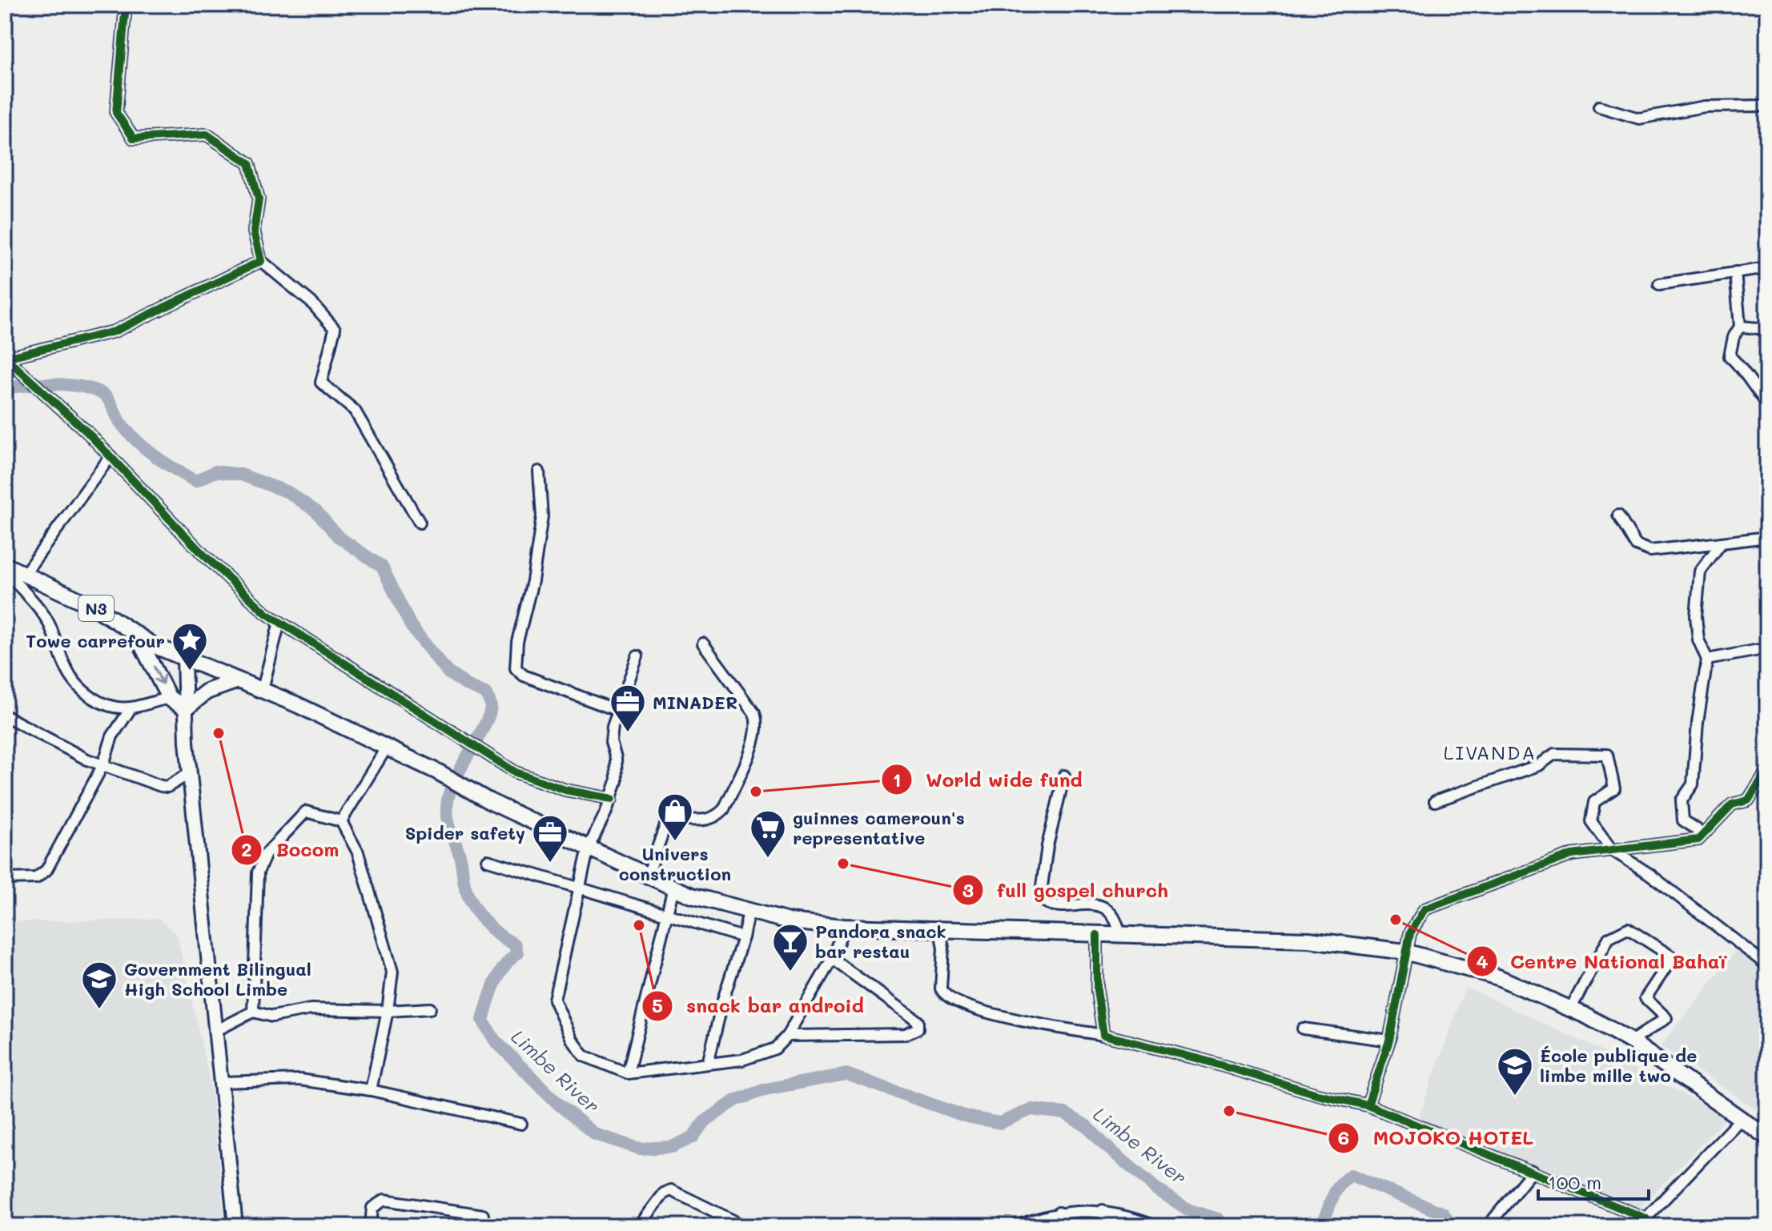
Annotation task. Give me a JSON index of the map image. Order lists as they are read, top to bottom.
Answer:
{
  "streets": {
    "highway": ["N3"]
  },
  "districts": ["LIVANDA"],
  "water": ["Limbe River"],
  "places": {
    "place": ["Towe carrefour"],
    "other": [
      "Bocom",
      "World wide fund",
      "full gospel church",
      "Centre National Bahaï",
      "snack bar android",
      "MOJOKO HOTEL"
    ],
    "office": ["MINADER", "Spider safety"],
    "shop": ["Univers construction"],
    "supermarket": ["guinnes cameroun's representative"],
    "bar": ["Pandora snack bar restau"],
    "school or university": ["Government Bilingual High School Limbe", "École publique de limbe mille two"]
  },
  "scale_bar": "100 m"
}
